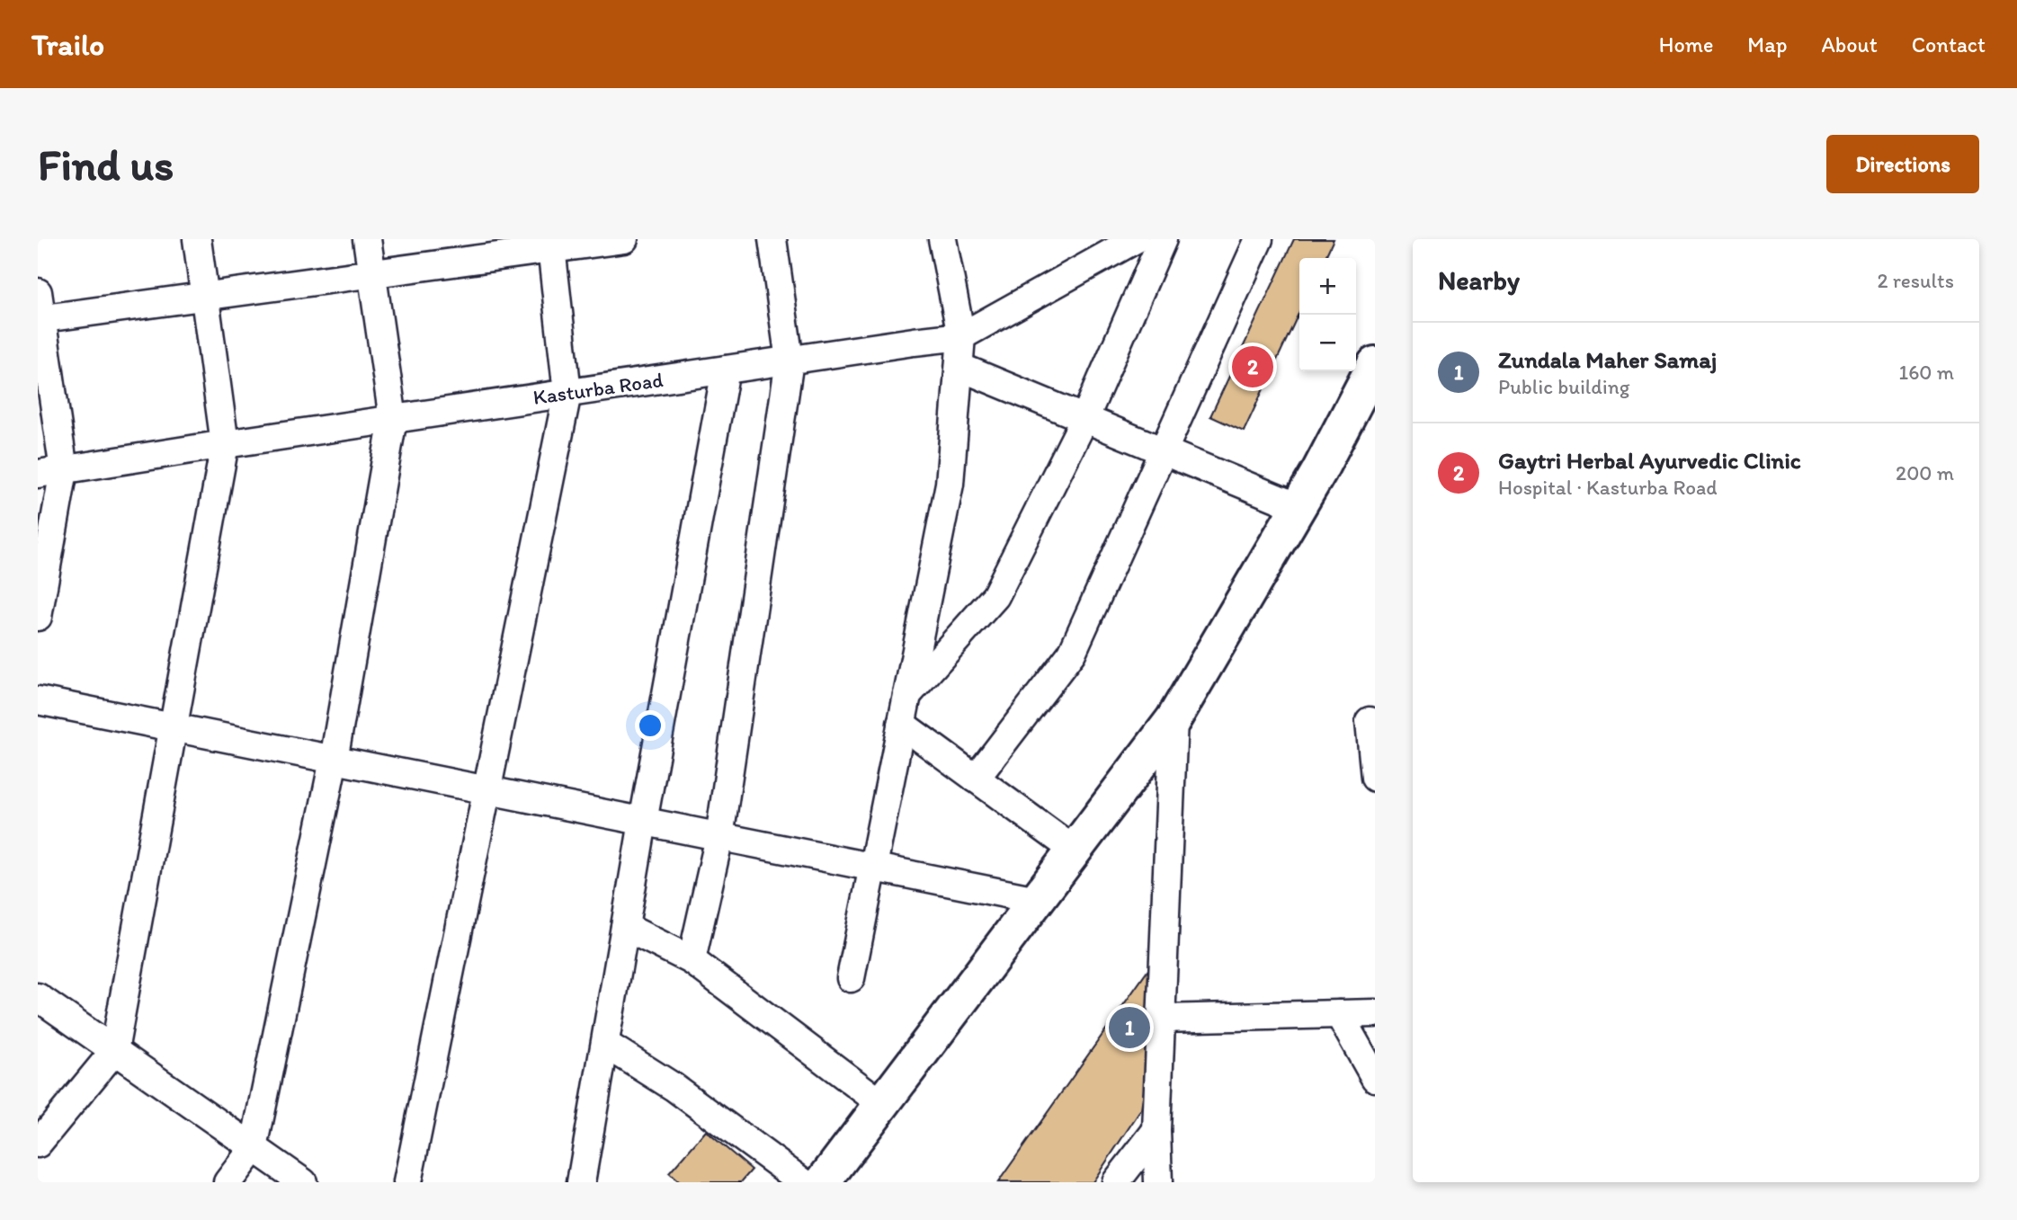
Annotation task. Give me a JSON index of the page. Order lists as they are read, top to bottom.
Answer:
{
  "streets": {
    "street": ["Kasturba Road"]
  },
  "page": {
    "header": "Trailo",
    "nav": [
      "Home",
      "Map",
      "About",
      "Contact"
    ],
    "buttons": "Directions",
    "title": "Find us",
    "heading": ["Nearby", "2 results"],
    "map_buttons": ["+", "−"],
    "list": [
      {
        "mark": "1",
        "name": "Zundala Maher Samaj",
        "note": "Public building",
        "value": "160 m"
      },
      {
        "mark": "2",
        "name": "Gaytri Herbal Ayurvedic Clinic",
        "note": "Hospital · Kasturba Road",
        "value": "200 m"
      }
    ],
    "pins": ["2", "1"]
  }
}
